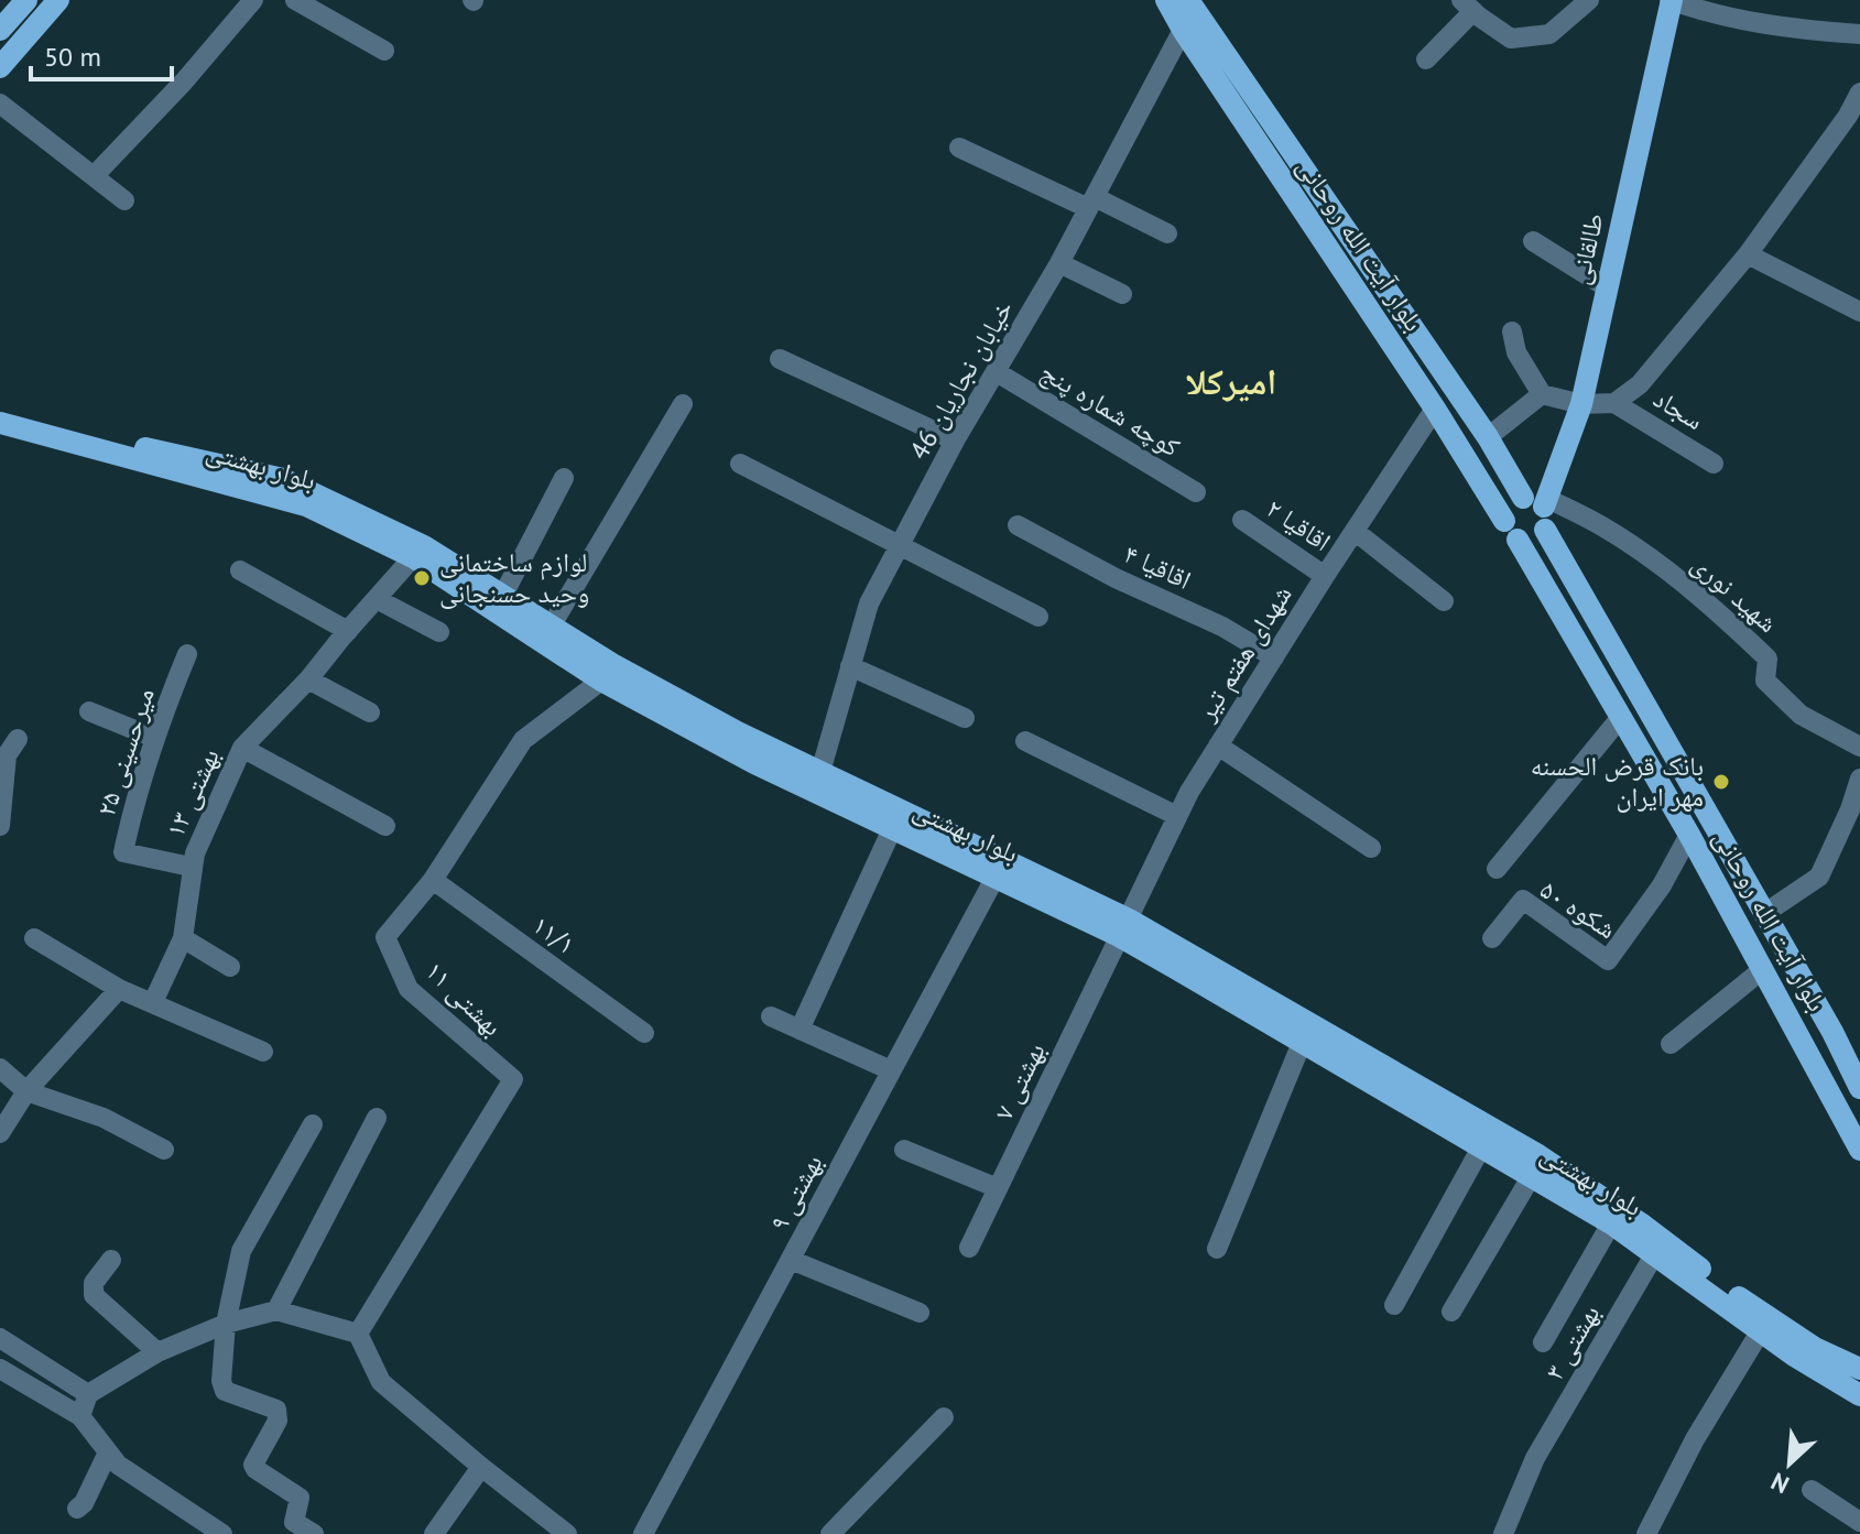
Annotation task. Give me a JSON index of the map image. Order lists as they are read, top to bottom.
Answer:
{
  "streets": {
    "main road": ["بلوار آیت الله روحانی", "طالقانی", "بلوار بهشتی"],
    "street": [
      "خیابان نجاریان 46",
      "کوچه شماره پنج",
      "سجاد",
      "اقاقیا ۲",
      "اقاقیا ۴",
      "شهید نوری",
      "شهدای هفتم تیر",
      "میرحسینی ۲۵",
      "بهشتی ۱۳",
      "شکوه ۵۰",
      "۱۱/۱",
      "بهشتی ۱۱",
      "بهشتی ۷",
      "بهشتی ۹",
      "بهشتی ۳"
    ]
  },
  "crossings": [
    ["بلوار آیت الله روحانی", "طالقانی"],
    ["بلوار آیت الله روحانی", "خیابان نجاریان 46"],
    ["بلوار آیت الله روحانی", "شهید نوری"],
    ["بلوار آیت الله روحانی", "شهدای هفتم تیر"],
    ["بلوار آیت الله روحانی", "شکوه ۵۰"],
    ["طالقانی", "شهید نوری"],
    ["خیابان نجاریان 46", "کوچه شماره پنج"],
    ["خیابان نجاریان 46", "بلوار بهشتی"],
    ["بلوار بهشتی", "شهدای هفتم تیر"],
    ["بلوار بهشتی", "بهشتی ۱۳"],
    ["بلوار بهشتی", "بهشتی ۱۱"],
    ["بلوار بهشتی", "بهشتی ۷"],
    ["بلوار بهشتی", "بهشتی ۹"],
    ["بلوار بهشتی", "بهشتی ۳"],
    ["اقاقیا ۲", "شهدای هفتم تیر"],
    ["اقاقیا ۴", "شهدای هفتم تیر"],
    ["شهدای هفتم تیر", "بهشتی ۷"],
    ["میرحسینی ۲۵", "بهشتی ۱۳"],
    ["۱۱/۱", "بهشتی ۱۱"]
  ],
  "districts": ["امیرکلا"],
  "places": ["لوازم ساختمانی وحید حسنجانی", "بانک قرض الحسنه مهر ایران"],
  "scale_bar": "50 m",
  "north": "bottom left"
}
